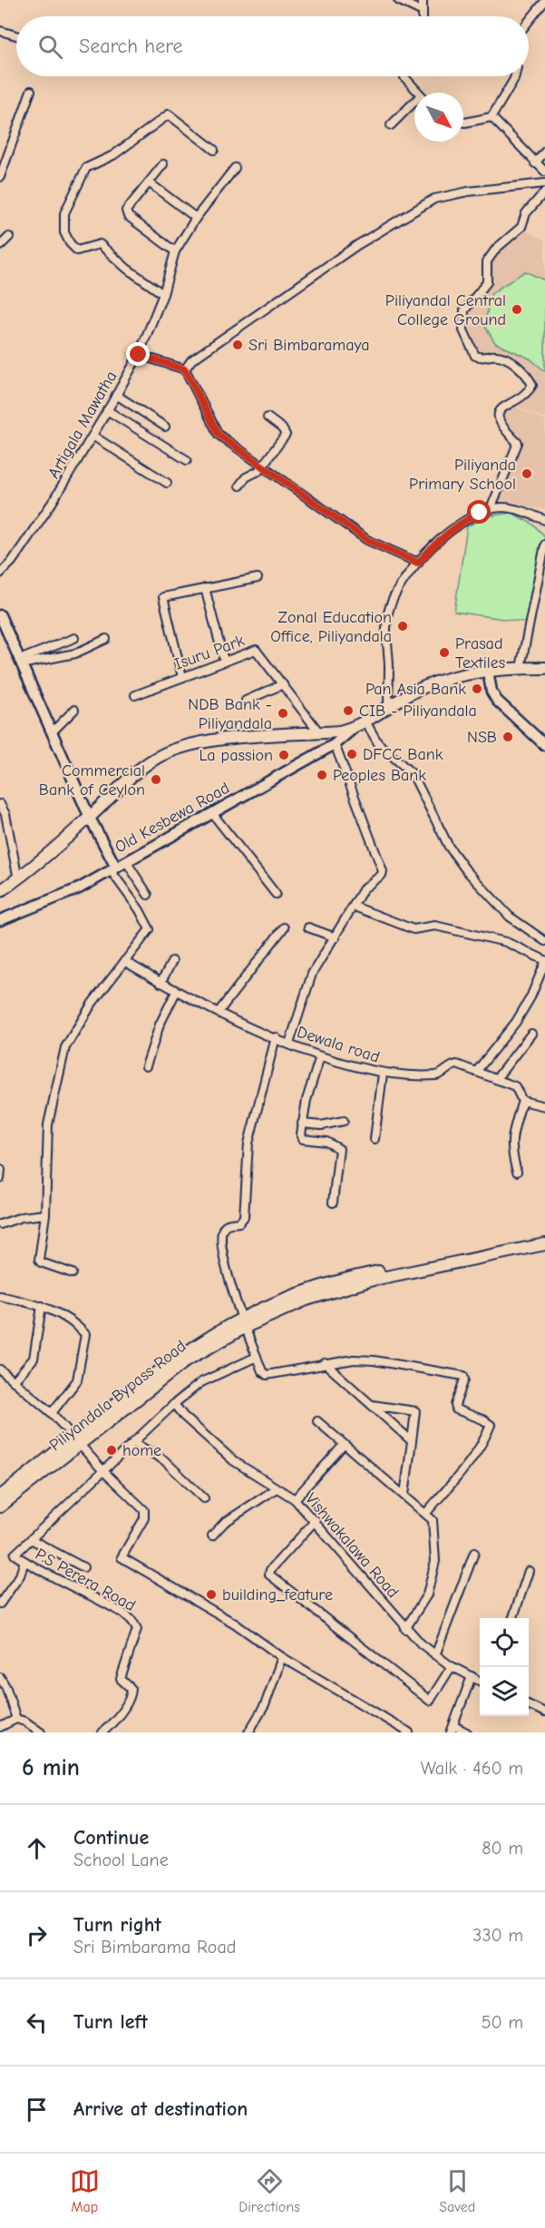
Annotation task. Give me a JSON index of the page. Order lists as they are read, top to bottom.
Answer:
{
  "streets": {
    "main road": ["Piliyandala Bypass Road"],
    "street": [
      "Artigala Mawatha",
      "Isuru Park",
      "Old Kesbewa Road",
      "Dewala road",
      "Vishwakalawa Road",
      "P.S Perera Road"
    ]
  },
  "crossings": [
    ["Vishwakalawa Road", "P.S Perera Road"]
  ],
  "places": [
    "Piliyandal Central College Ground",
    "Sri Bimbaramaya",
    "Piliyanda Primary School",
    "Zonal Education Office, Piliyandala",
    "Prasad Textiles",
    "Pan Asia Bank",
    "CIB - Piliyandala",
    "NDB Bank - Piliyandala",
    "NSB",
    "DFCC Bank",
    "La passion",
    "Peoples Bank",
    "Commercial Bank of Ceylon",
    "home",
    "building_feature"
  ],
  "north": "bottom right",
  "page": {
    "search": "Search here",
    "heading": ["6 min", "Walk · 460 m"],
    "list": [
      ["Continue", "School Lane", "80 m"],
      ["Turn right", "Sri Bimbarama Road", "330 m"],
      ["Turn left", "50 m"],
      "Arrive at destination"
    ],
    "nav": ["Map", "Directions", "Saved"]
  }
}
